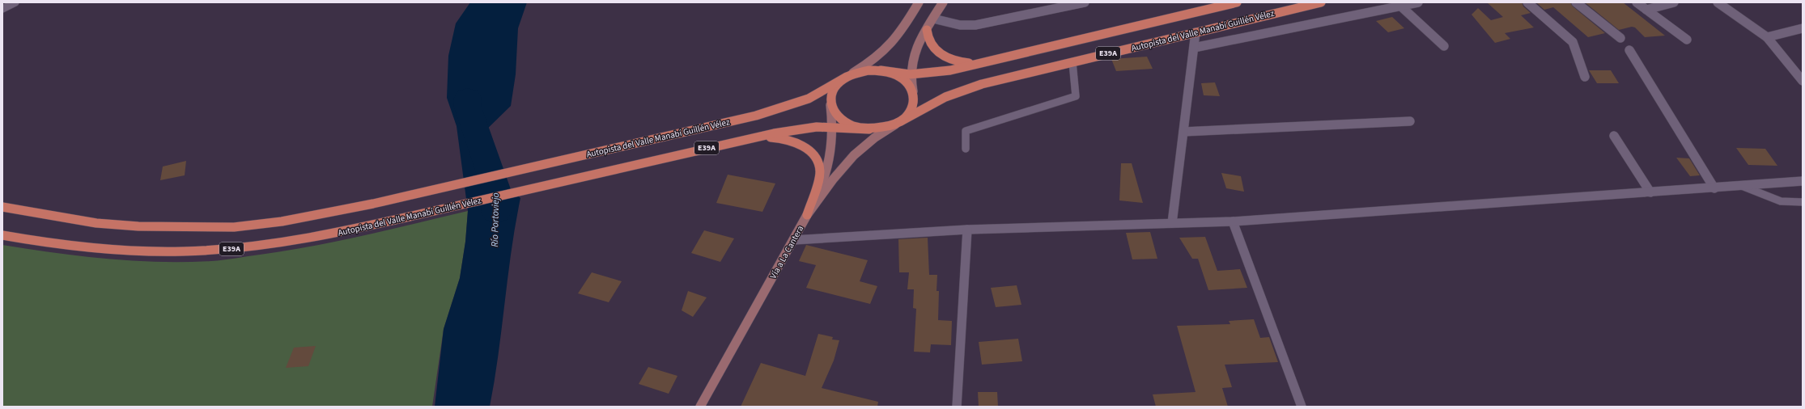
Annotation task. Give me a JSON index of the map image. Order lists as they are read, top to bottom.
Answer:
{
  "streets": {
    "main road": ["Autopista del Valle Manabí Guillén Vélez", "E39A", "Vía a La Cantera"]
  },
  "crossings": [
    ["Autopista del Valle Manabí Guillén Vélez", "E39A"],
    ["Autopista del Valle Manabí Guillén Vélez", "Vía a La Cantera"],
    ["E39A", "Vía a La Cantera"]
  ],
  "water": ["Río Portoviejo"]
}
